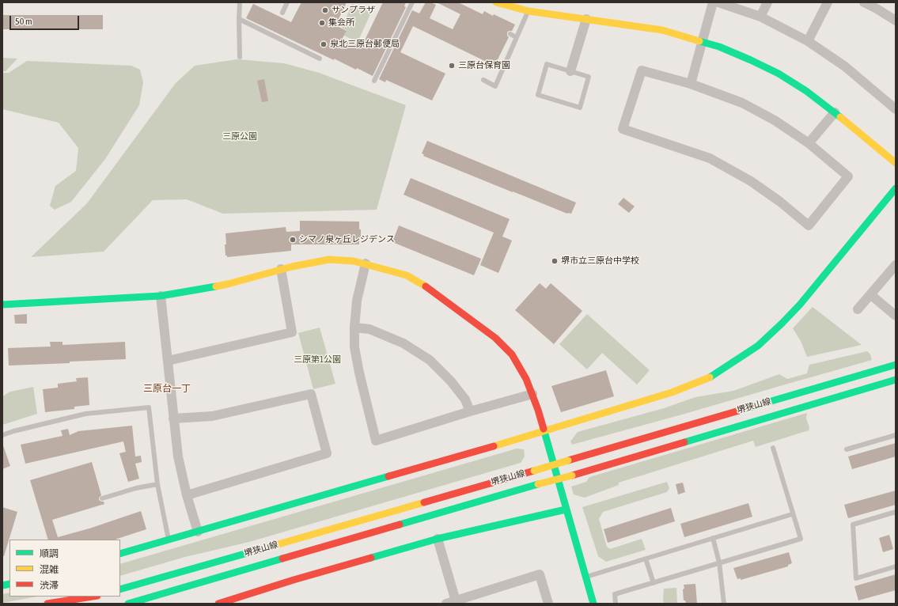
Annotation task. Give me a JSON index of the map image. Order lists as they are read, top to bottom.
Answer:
{
  "streets": {
    "street": ["堺狭山線"]
  },
  "districts": ["三原台一丁"],
  "parks": ["三原公園", "三原第1公園"],
  "places": [
    "サンプラザ",
    "集会所",
    "泉北三原台郵便局",
    "三原台保育園",
    "シマノ泉ヶ丘レジデンス",
    "堺市立三原台中学校"
  ],
  "legend": ["順調", "混雑", "渋滞"],
  "scale_bar": "50 m"
}
